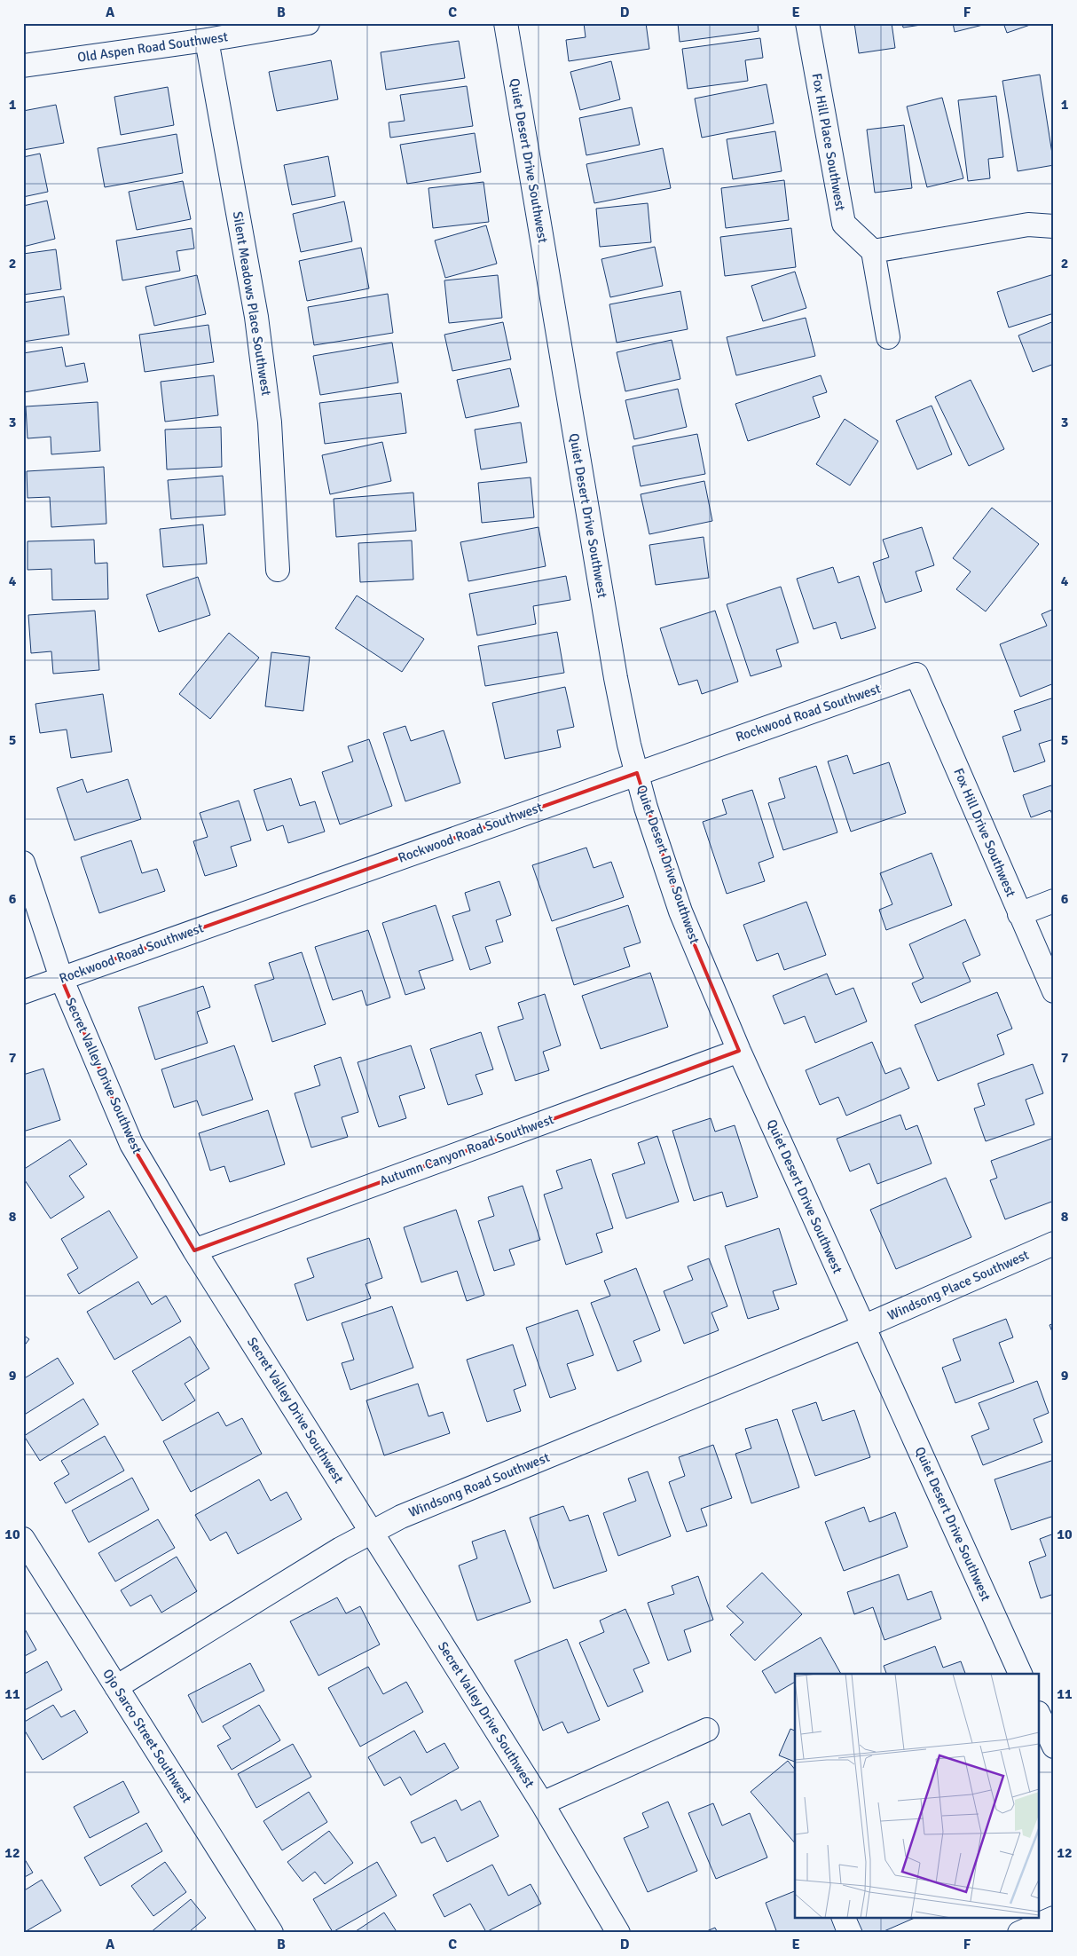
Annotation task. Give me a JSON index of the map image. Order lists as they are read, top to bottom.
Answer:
{
  "streets": {
    "street": [
      "Old Aspen Road Southwest",
      "Fox Hill Place Southwest",
      "Quiet Desert Drive Southwest",
      "Silent Meadows Place Southwest",
      "Rockwood Road Southwest",
      "Fox Hill Drive Southwest",
      "Secret Valley Drive Southwest",
      "Autumn Canyon Road Southwest",
      "Windsong Place Southwest",
      "Windsong Road Southwest",
      "Ojo Sarco Street Southwest"
    ]
  },
  "crossings": [
    ["Old Aspen Road Southwest", "Silent Meadows Place Southwest"],
    ["Quiet Desert Drive Southwest", "Rockwood Road Southwest"],
    ["Quiet Desert Drive Southwest", "Autumn Canyon Road Southwest"],
    ["Quiet Desert Drive Southwest", "Windsong Place Southwest"],
    ["Quiet Desert Drive Southwest", "Windsong Road Southwest"],
    ["Rockwood Road Southwest", "Fox Hill Drive Southwest"],
    ["Rockwood Road Southwest", "Secret Valley Drive Southwest"],
    ["Secret Valley Drive Southwest", "Autumn Canyon Road Southwest"],
    ["Secret Valley Drive Southwest", "Windsong Road Southwest"],
    ["Windsong Place Southwest", "Windsong Road Southwest"],
    ["Windsong Road Southwest", "Ojo Sarco Street Southwest"]
  ],
  "grid": {
    "columns": [
      "A",
      "B",
      "C",
      "D",
      "E",
      "F"
    ],
    "rows": [
      "1",
      "2",
      "3",
      "4",
      "5",
      "6",
      "7",
      "8",
      "9",
      "10",
      "11",
      "12"
    ]
  }
}
